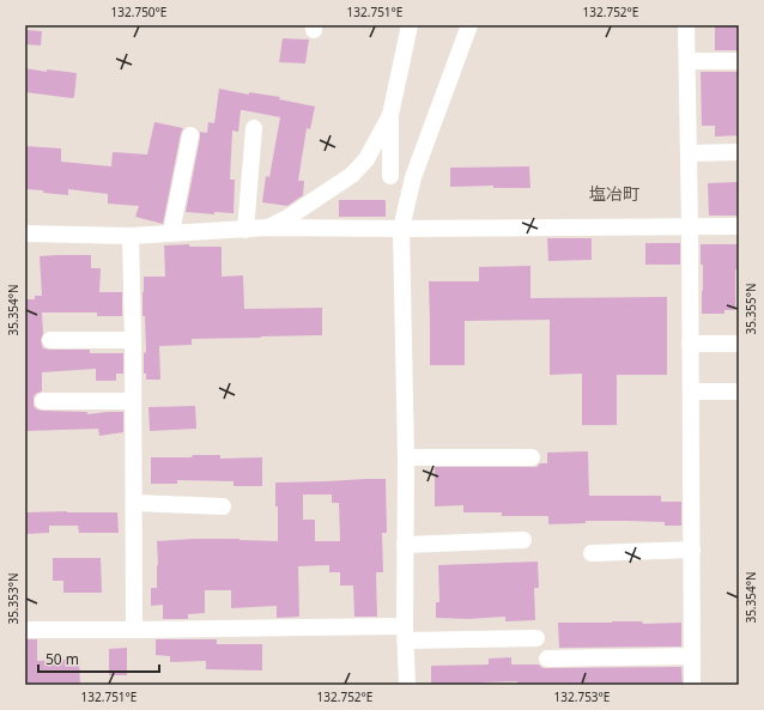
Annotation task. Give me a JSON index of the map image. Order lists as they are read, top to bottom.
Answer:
{
  "districts": ["塩冶町"],
  "scale_bar": "50 m",
  "coordinates": [
    "132.750°E",
    "132.751°E",
    "132.752°E",
    "35.355°N",
    "35.354°N",
    "35.353°N",
    "132.753°E"
  ]
}
